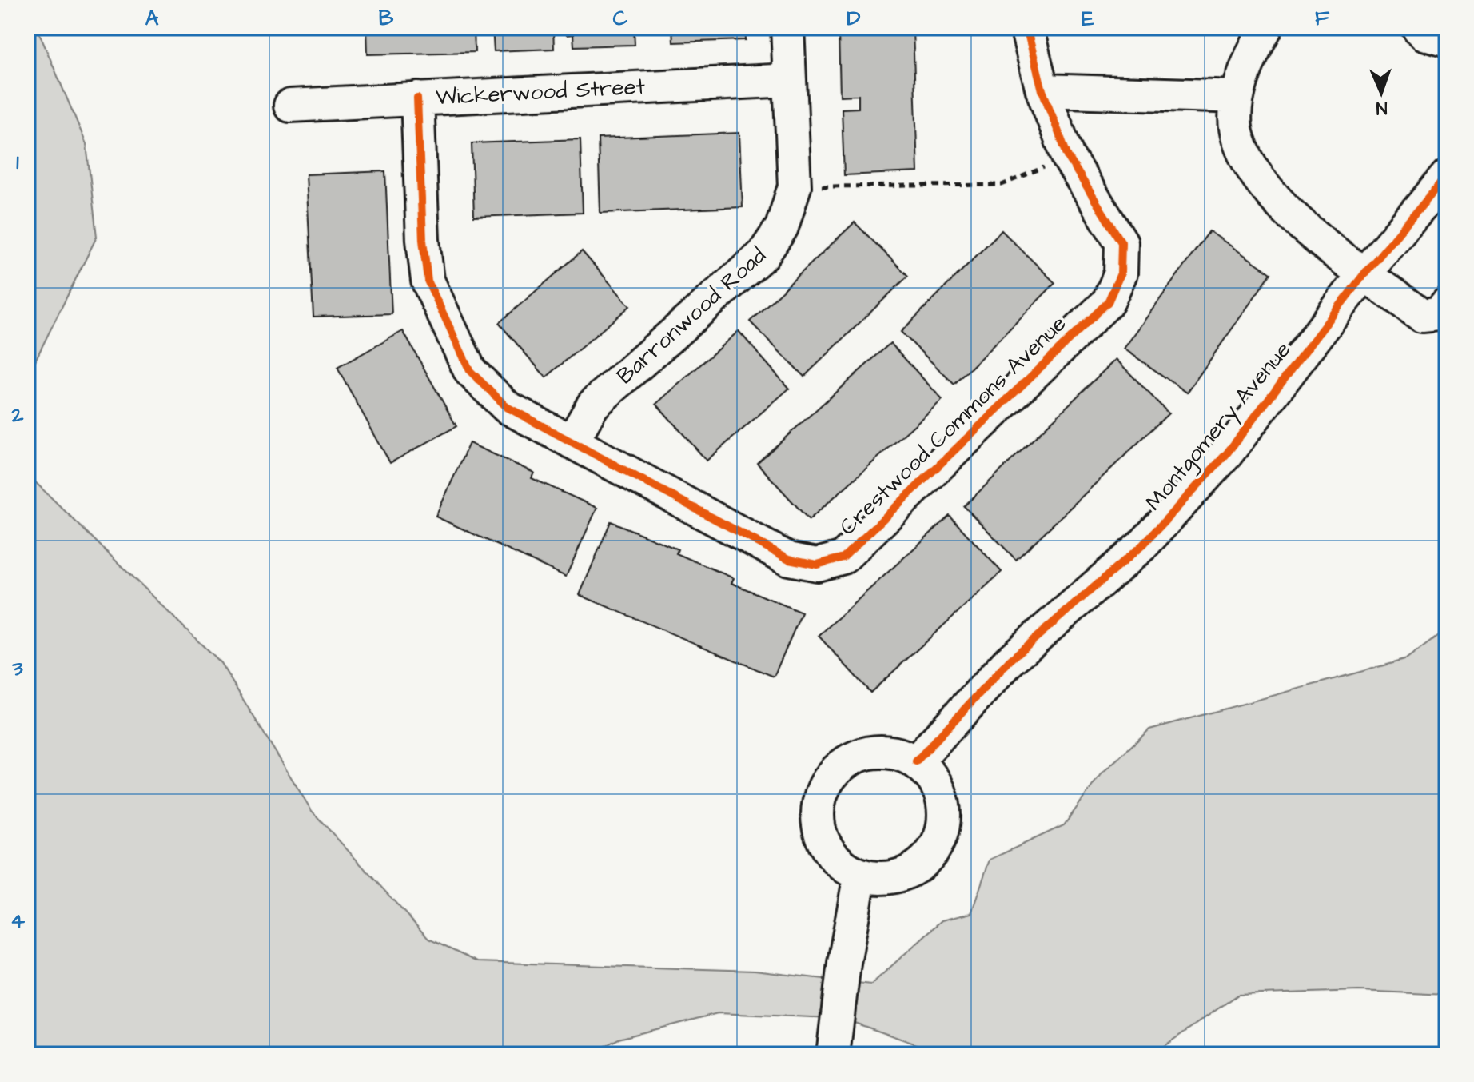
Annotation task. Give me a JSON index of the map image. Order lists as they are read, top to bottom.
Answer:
{
  "streets": {
    "street": [
      "Wickerwood Street",
      "Barronwood Road",
      "Crestwood Commons Avenue",
      "Montgomery Avenue"
    ]
  },
  "crossings": [
    ["Wickerwood Street", "Barronwood Road"],
    ["Wickerwood Street", "Crestwood Commons Avenue"],
    ["Barronwood Road", "Crestwood Commons Avenue"]
  ],
  "north": "bottom",
  "grid": {
    "columns": [
      "A",
      "B",
      "C",
      "D",
      "E",
      "F"
    ],
    "rows": [
      "1",
      "2",
      "3",
      "4"
    ]
  }
}
